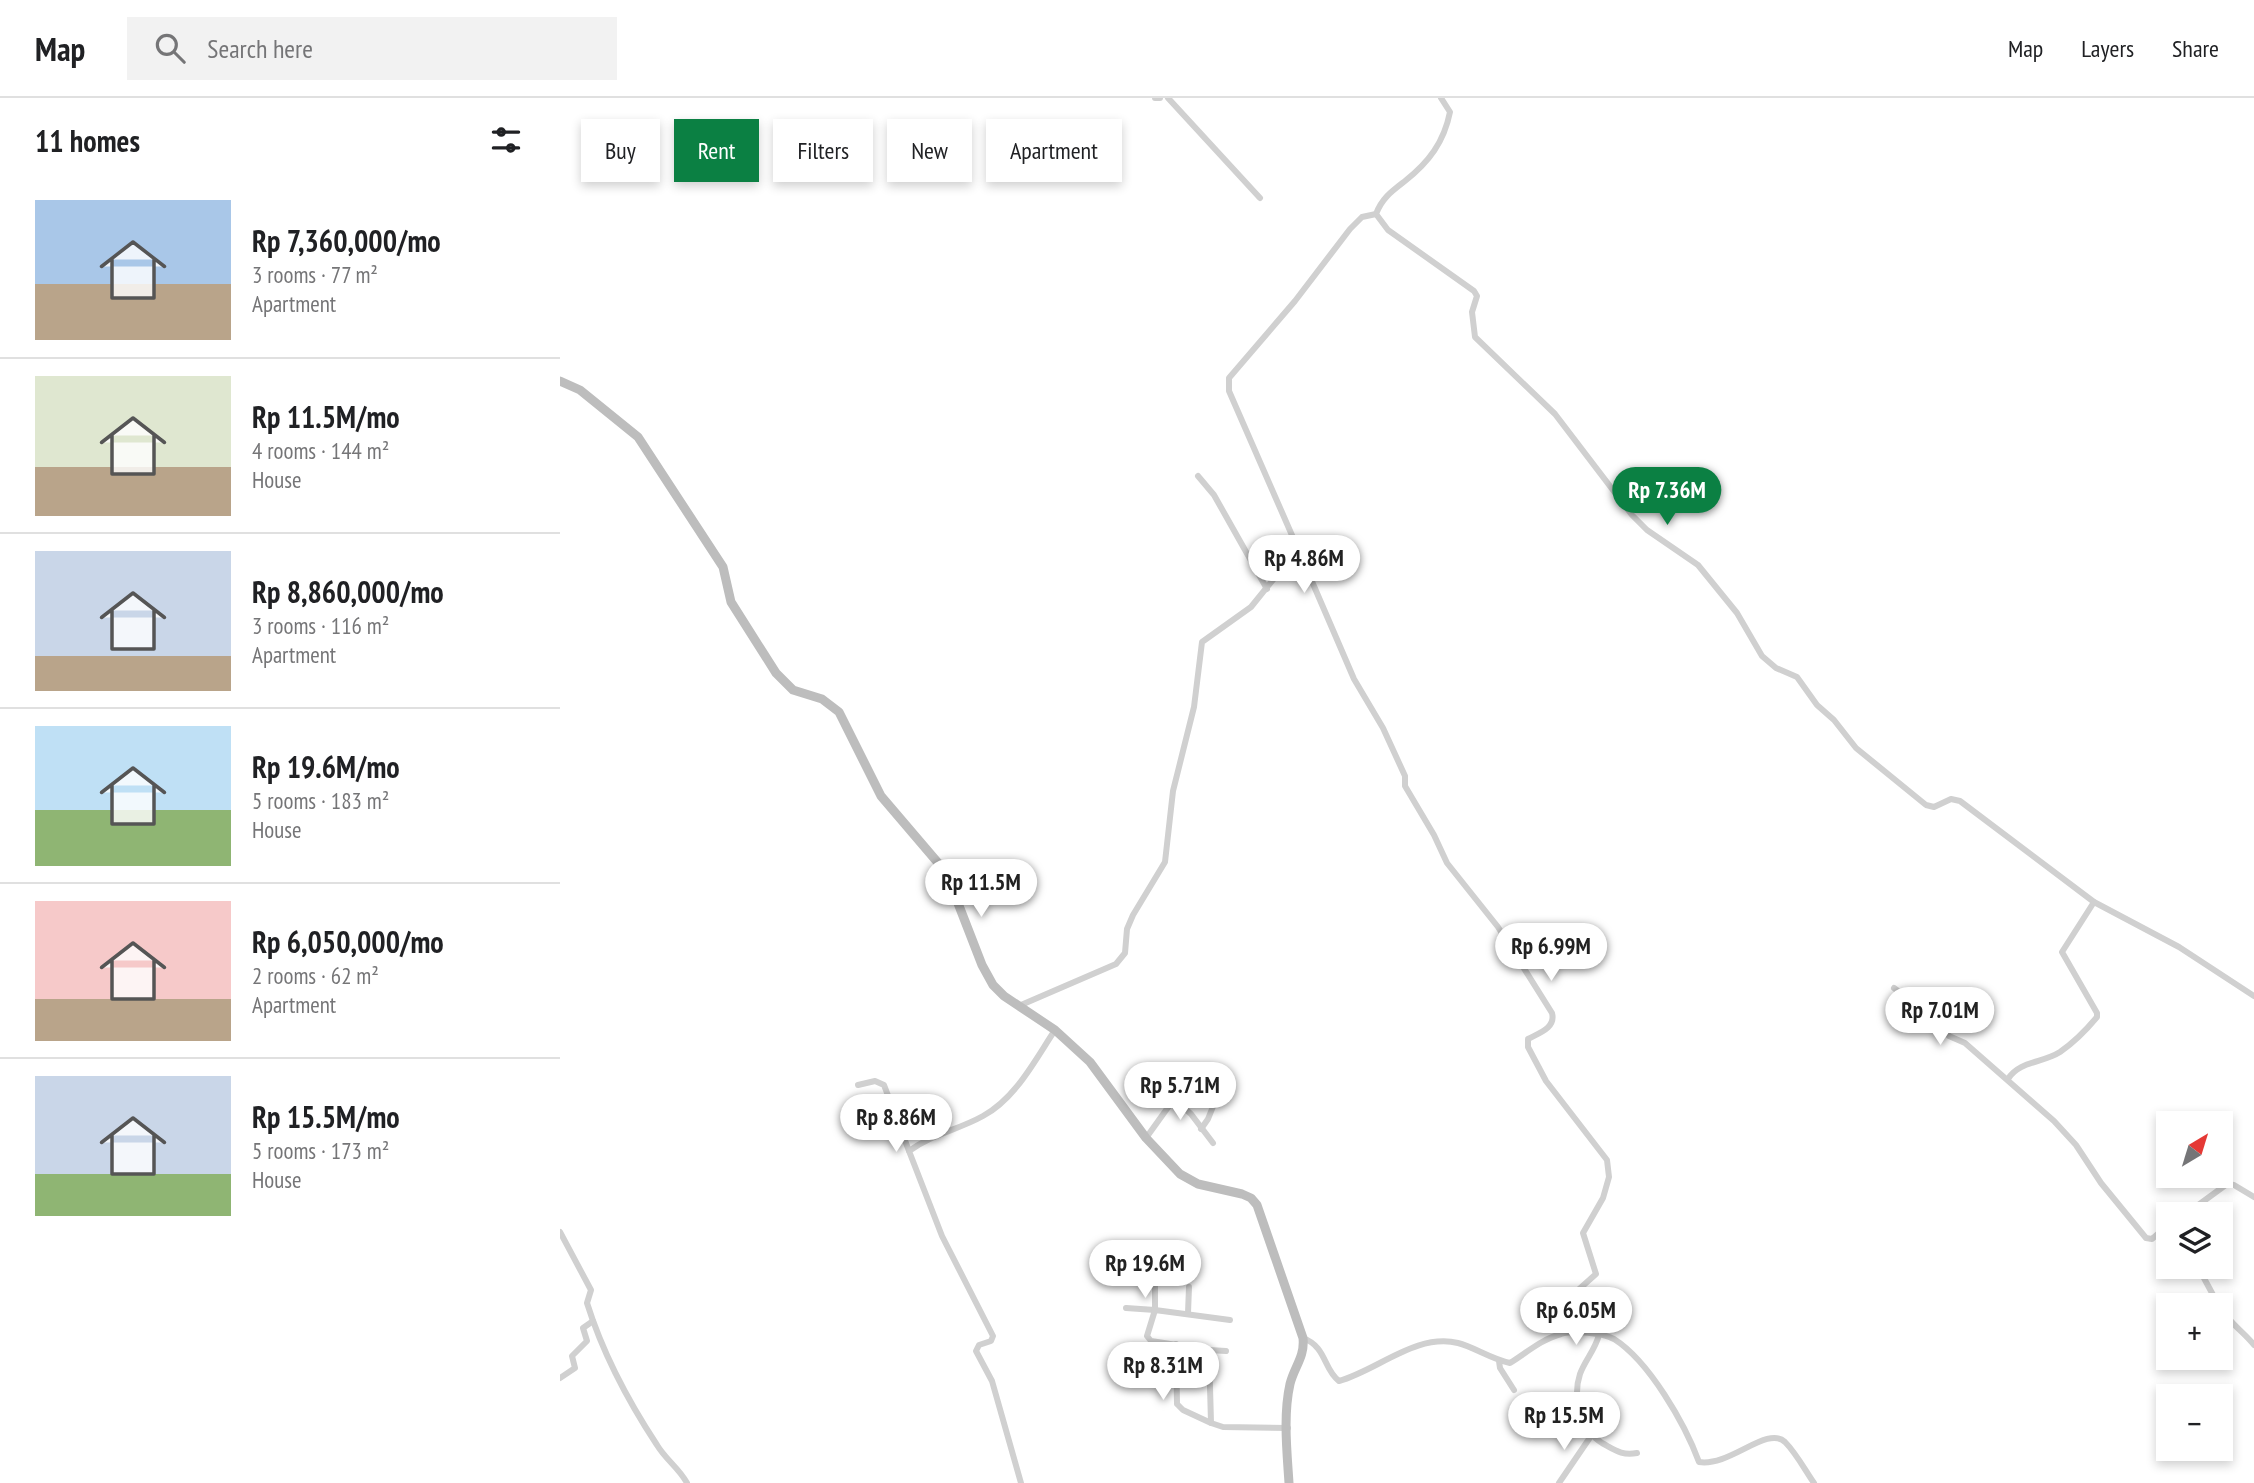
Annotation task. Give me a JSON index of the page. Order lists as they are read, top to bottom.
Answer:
{
  "north": "top right",
  "page": {
    "header": "Map",
    "search": "Search here",
    "nav": ["Map", "Layers", "Share"],
    "heading": "11 homes",
    "chip": [
      "Buy",
      "Rent",
      "Filters",
      "New",
      "Apartment"
    ],
    "list": [
      {
        "name": "Rp 7,360,000/mo",
        "note": "3 rooms · 77 m² · Apartment"
      },
      {
        "name": "Rp 11.5M/mo",
        "note": "4 rooms · 144 m² · House"
      },
      {
        "name": "Rp 8,860,000/mo",
        "note": "3 rooms · 116 m² · Apartment"
      },
      {
        "name": "Rp 19.6M/mo",
        "note": "5 rooms · 183 m² · House"
      },
      {
        "name": "Rp 6,050,000/mo",
        "note": "2 rooms · 62 m² · Apartment"
      },
      {
        "name": "Rp 15.5M/mo",
        "note": "5 rooms · 173 m² · House"
      }
    ],
    "price": [
      "Rp 7.36M",
      "Rp 4.86M",
      "Rp 11.5M",
      "Rp 6.99M",
      "Rp 7.01M",
      "Rp 5.71M",
      "Rp 8.86M",
      "Rp 19.6M",
      "Rp 6.05M",
      "Rp 8.31M",
      "Rp 15.5M"
    ],
    "map_buttons": ["+", "−"]
  }
}
